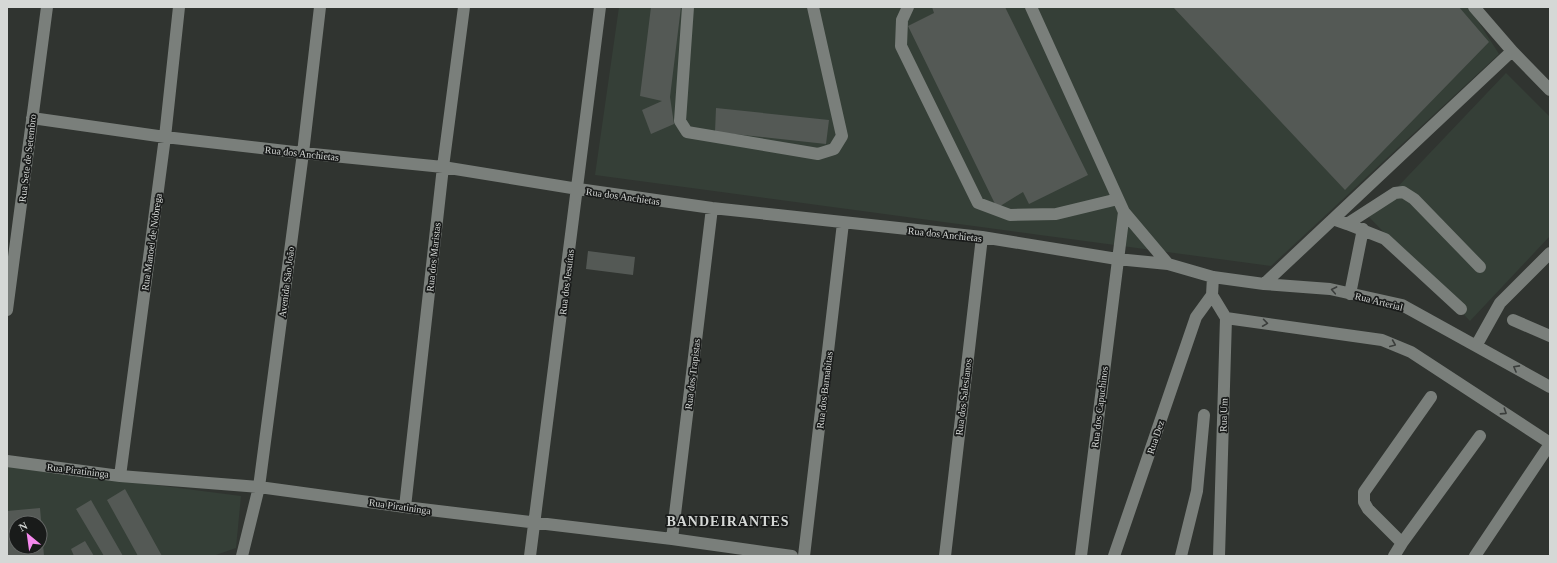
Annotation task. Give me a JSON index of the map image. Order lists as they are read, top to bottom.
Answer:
{
  "streets": {
    "street": [
      "Rua dos Anchietas",
      "Rua Sete de Setembro",
      "Rua Manoel de Nóbrega",
      "Rua dos Maristas",
      "Avenida São João",
      "Rua dos Jesuítas",
      "Rua Arterial",
      "Rua dos Trapistas",
      "Rua dos Barnabitas",
      "Rua dos Salesianos",
      "Rua dos Capuchinos",
      "Rua Um",
      "Rua Dez",
      "Rua Piratininga"
    ]
  },
  "crossings": [
    ["Rua dos Anchietas", "Rua Sete de Setembro"],
    ["Rua dos Anchietas", "Rua Manoel de Nóbrega"],
    ["Rua dos Anchietas", "Rua dos Maristas"],
    ["Rua dos Anchietas", "Avenida São João"],
    ["Rua dos Anchietas", "Rua dos Jesuítas"],
    ["Rua dos Anchietas", "Rua Arterial"],
    ["Rua dos Anchietas", "Rua dos Trapistas"],
    ["Rua dos Anchietas", "Rua dos Barnabitas"],
    ["Rua dos Anchietas", "Rua dos Salesianos"],
    ["Rua dos Anchietas", "Rua dos Capuchinos"],
    ["Rua Manoel de Nóbrega", "Rua Piratininga"],
    ["Rua dos Maristas", "Rua Piratininga"],
    ["Avenida São João", "Rua Piratininga"],
    ["Rua dos Jesuítas", "Rua Piratininga"],
    ["Rua dos Trapistas", "Rua Piratininga"]
  ],
  "districts": ["BANDEIRANTES"],
  "north": "top left"
}
